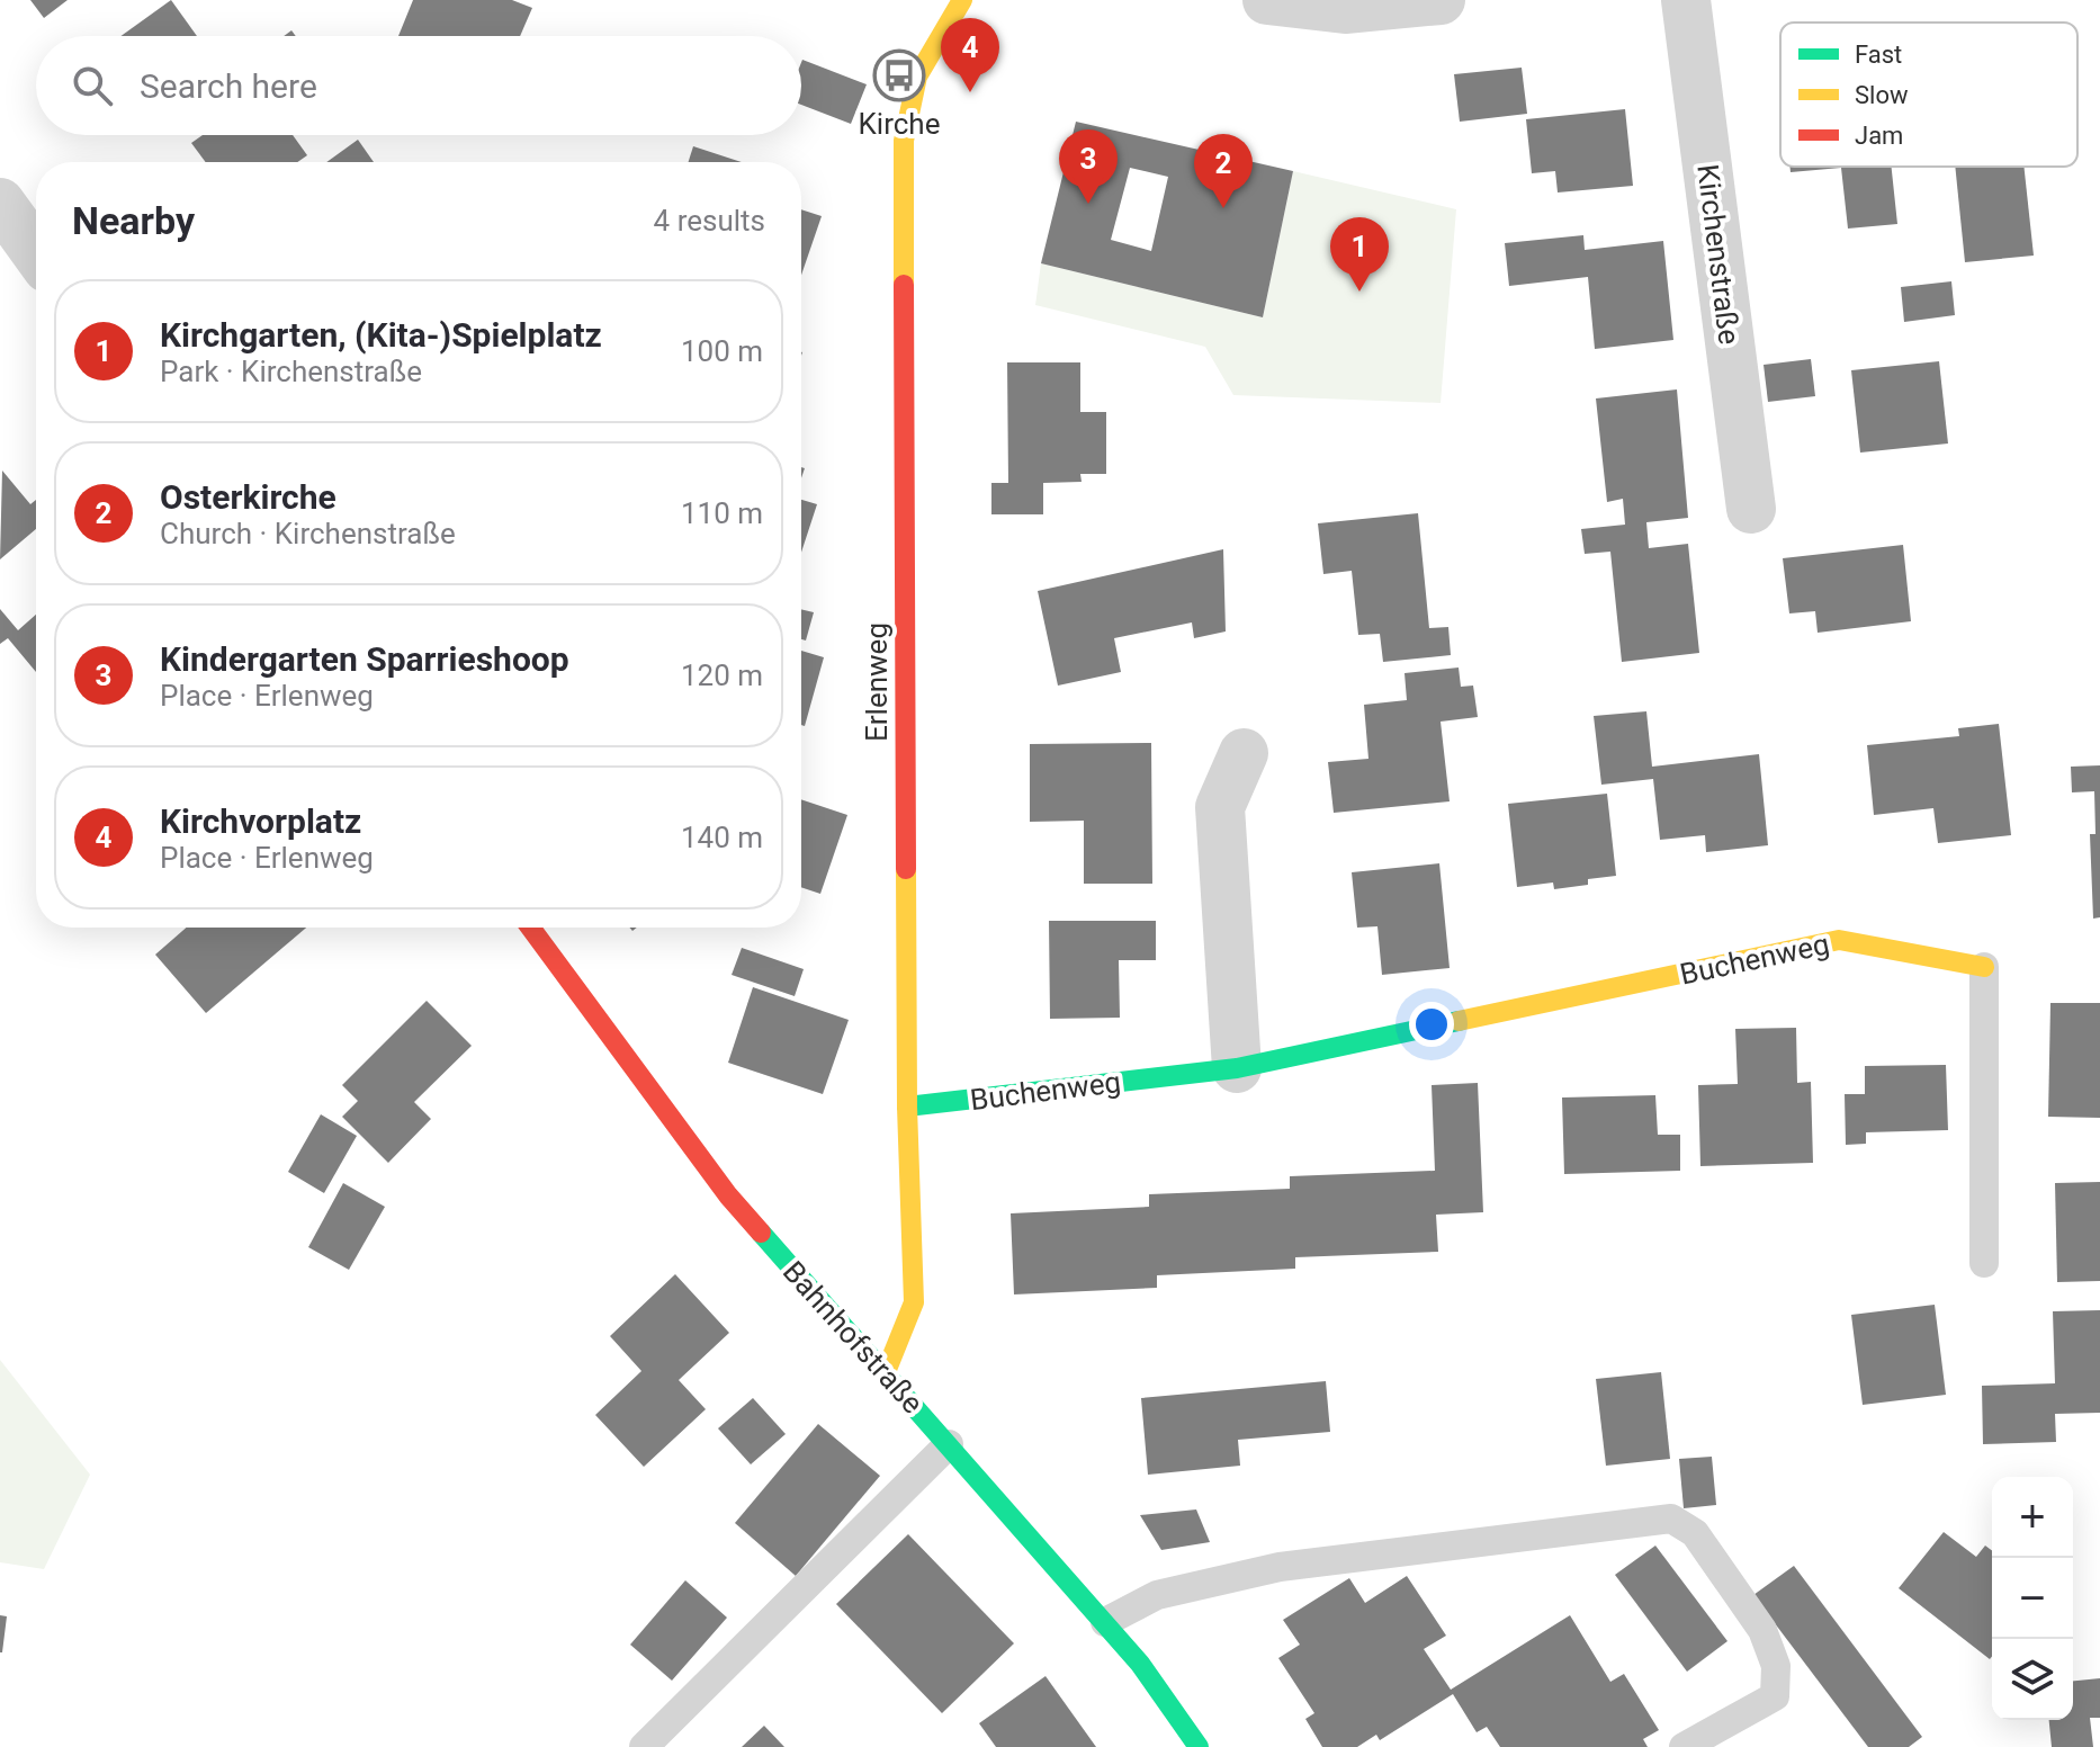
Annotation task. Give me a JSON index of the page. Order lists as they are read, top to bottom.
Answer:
{
  "streets": {
    "street": [
      "Kirchenstraße",
      "Erlenweg",
      "Buchenweg",
      "Bahnhofstraße"
    ]
  },
  "crossings": [
    ["Erlenweg", "Buchenweg"],
    ["Erlenweg", "Bahnhofstraße"]
  ],
  "places": {
    "bus stop": ["Kirche"]
  },
  "legend": ["Fast", "Slow", "Jam"],
  "page": {
    "pins": [
      "4",
      "3",
      "2",
      "1"
    ],
    "search": "Search here",
    "heading": ["Nearby", "4 results"],
    "list": [
      {
        "mark": "1",
        "name": "Kirchgarten, (Kita-)Spielplatz",
        "note": "Park · Kirchenstraße",
        "value": "100 m"
      },
      {
        "mark": "2",
        "name": "Osterkirche",
        "note": "Church · Kirchenstraße",
        "value": "110 m"
      },
      {
        "mark": "3",
        "name": "Kindergarten Sparrieshoop",
        "note": "Place · Erlenweg",
        "value": "120 m"
      },
      {
        "mark": "4",
        "name": "Kirchvorplatz",
        "note": "Place · Erlenweg",
        "value": "140 m"
      }
    ],
    "map_buttons": ["+", "−"]
  }
}
